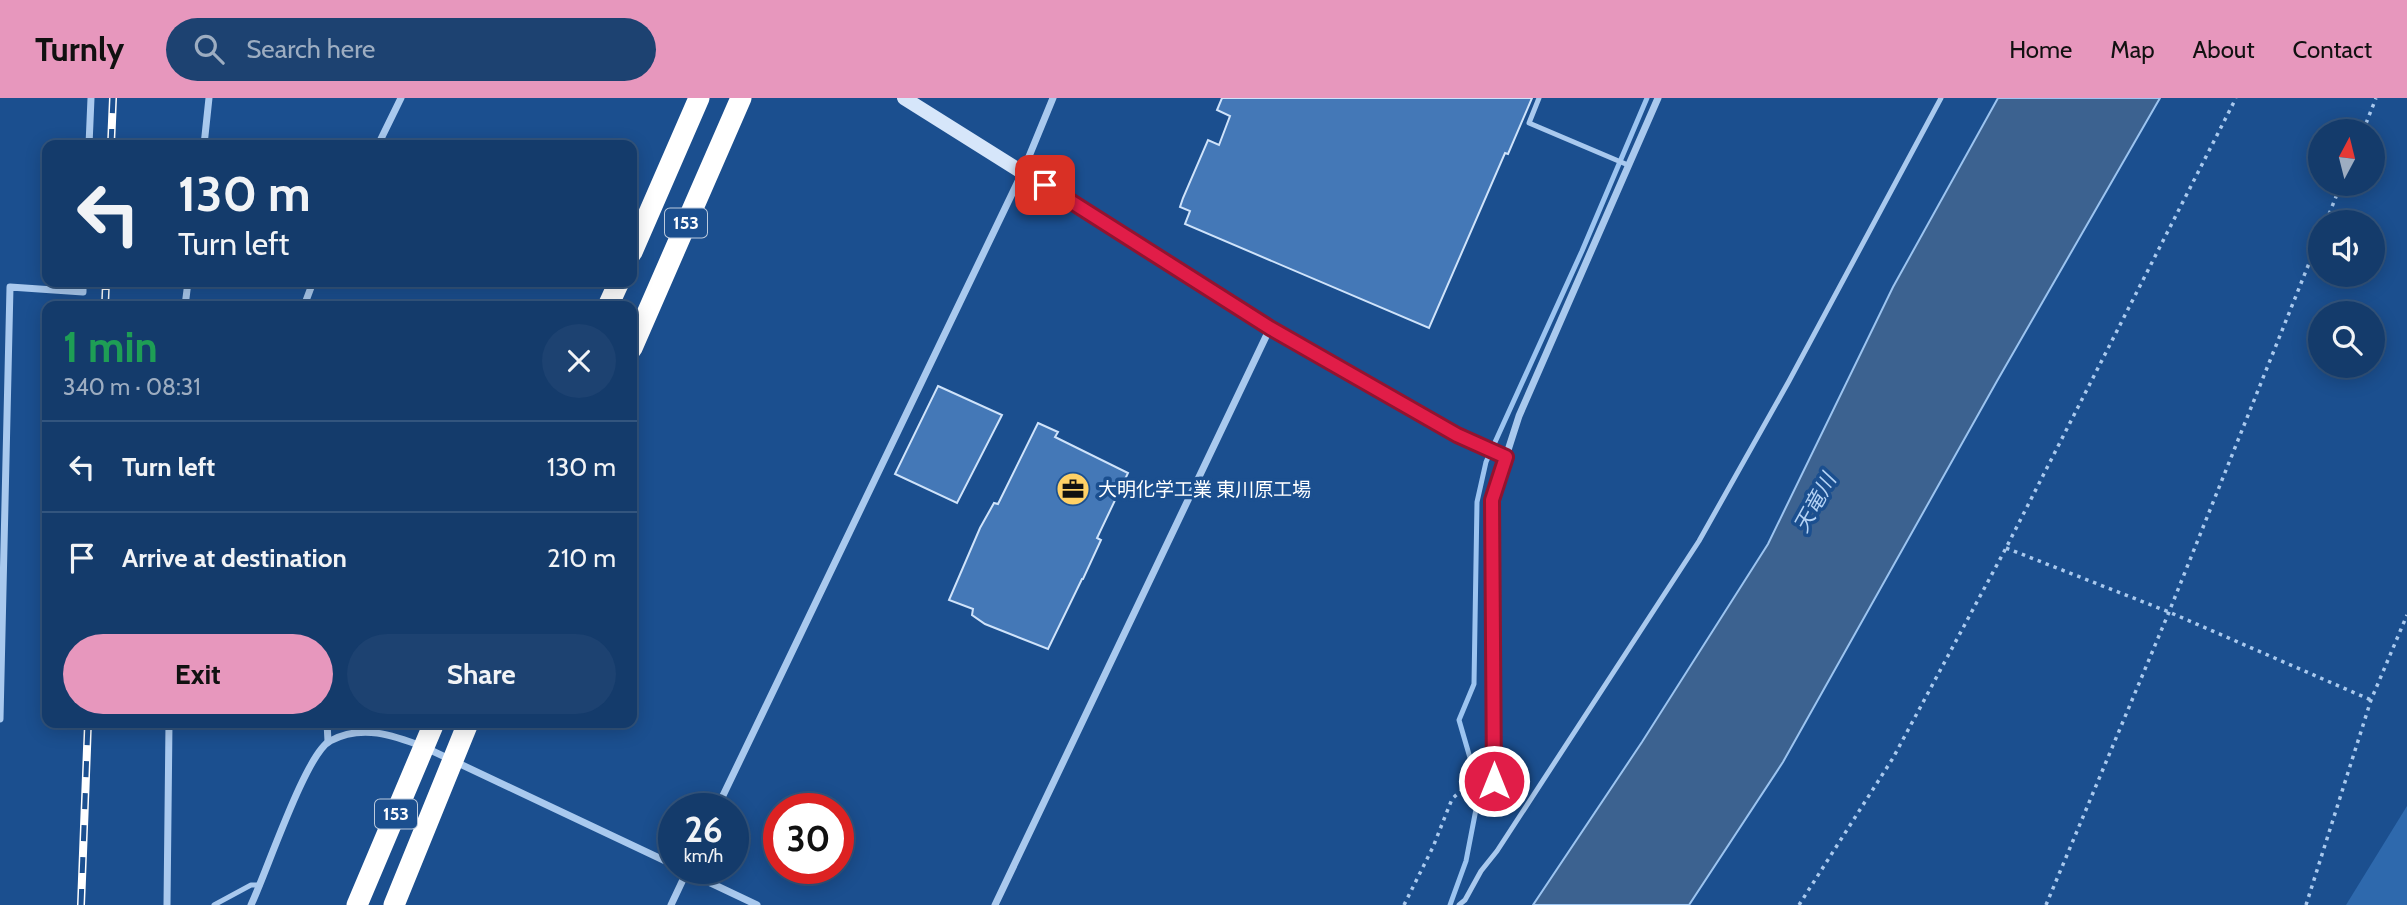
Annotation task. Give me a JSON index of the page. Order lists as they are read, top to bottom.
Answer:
{
  "streets": {
    "highway": ["153"]
  },
  "water": ["天竜川"],
  "places": {
    "office": ["大明化学工業 東川原工場"]
  },
  "north": "top",
  "page": {
    "header": "Turnly",
    "search": "Search here",
    "nav": [
      "Home",
      "Map",
      "About",
      "Contact"
    ],
    "turn": ["130 m", "Turn left"],
    "heading": ["1 min", "340 m · 08:31"],
    "list": [
      {
        "name": "Turn left",
        "value": "130 m"
      },
      {
        "name": "Arrive at destination",
        "value": "210 m"
      }
    ],
    "buttons": ["Exit", "Share"],
    "speed": "26 km/h",
    "limit": "30"
  }
}
